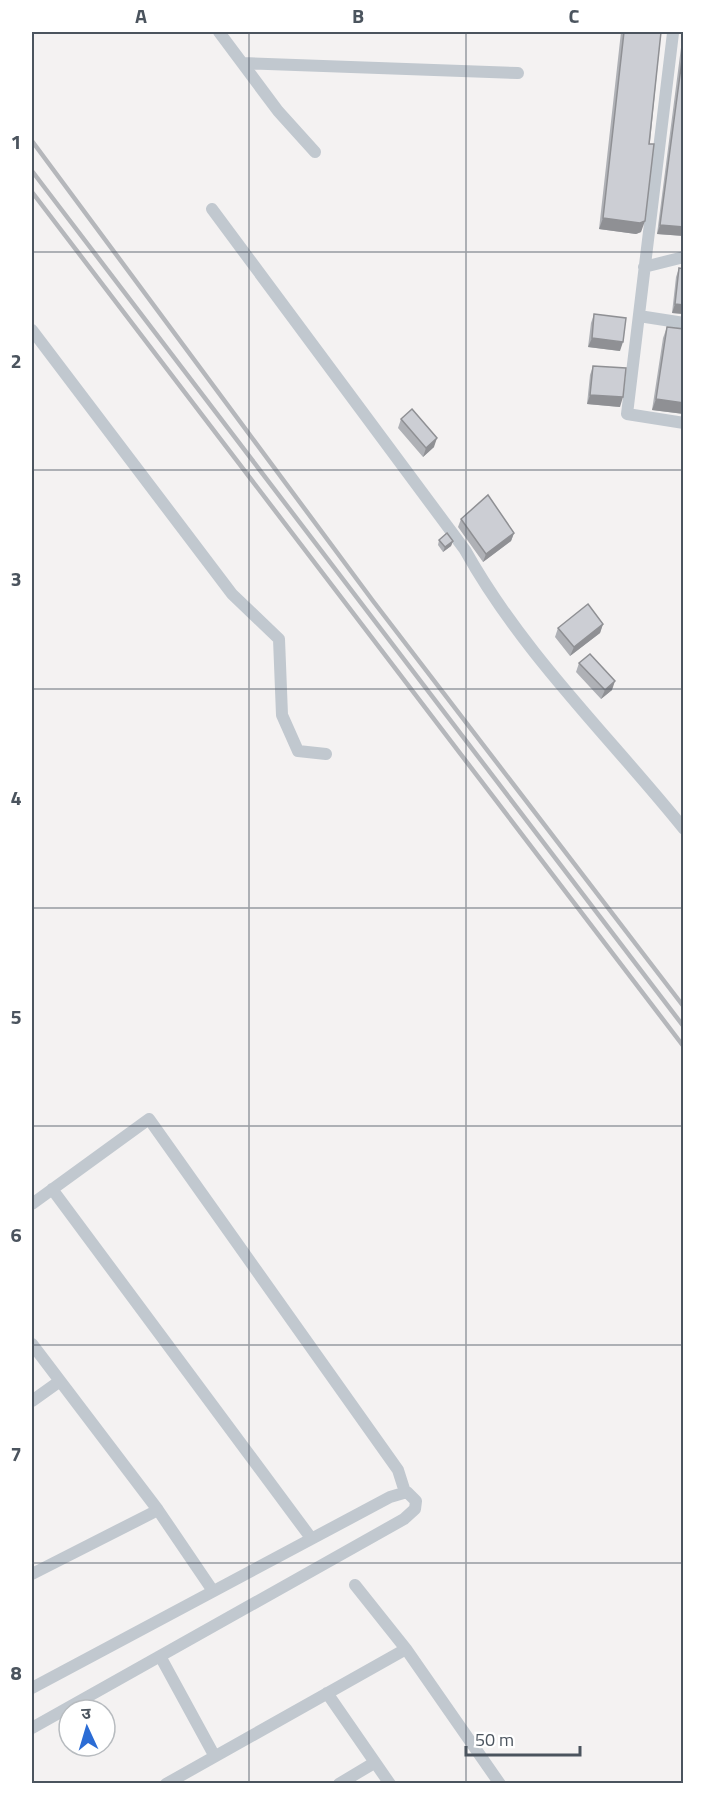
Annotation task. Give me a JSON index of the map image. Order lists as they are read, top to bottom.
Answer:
{
  "scale_bar": "50 m",
  "north": "top",
  "grid": {
    "columns": ["A", "B", "C"],
    "rows": [
      "1",
      "2",
      "3",
      "4",
      "5",
      "6",
      "7",
      "8"
    ]
  }
}
